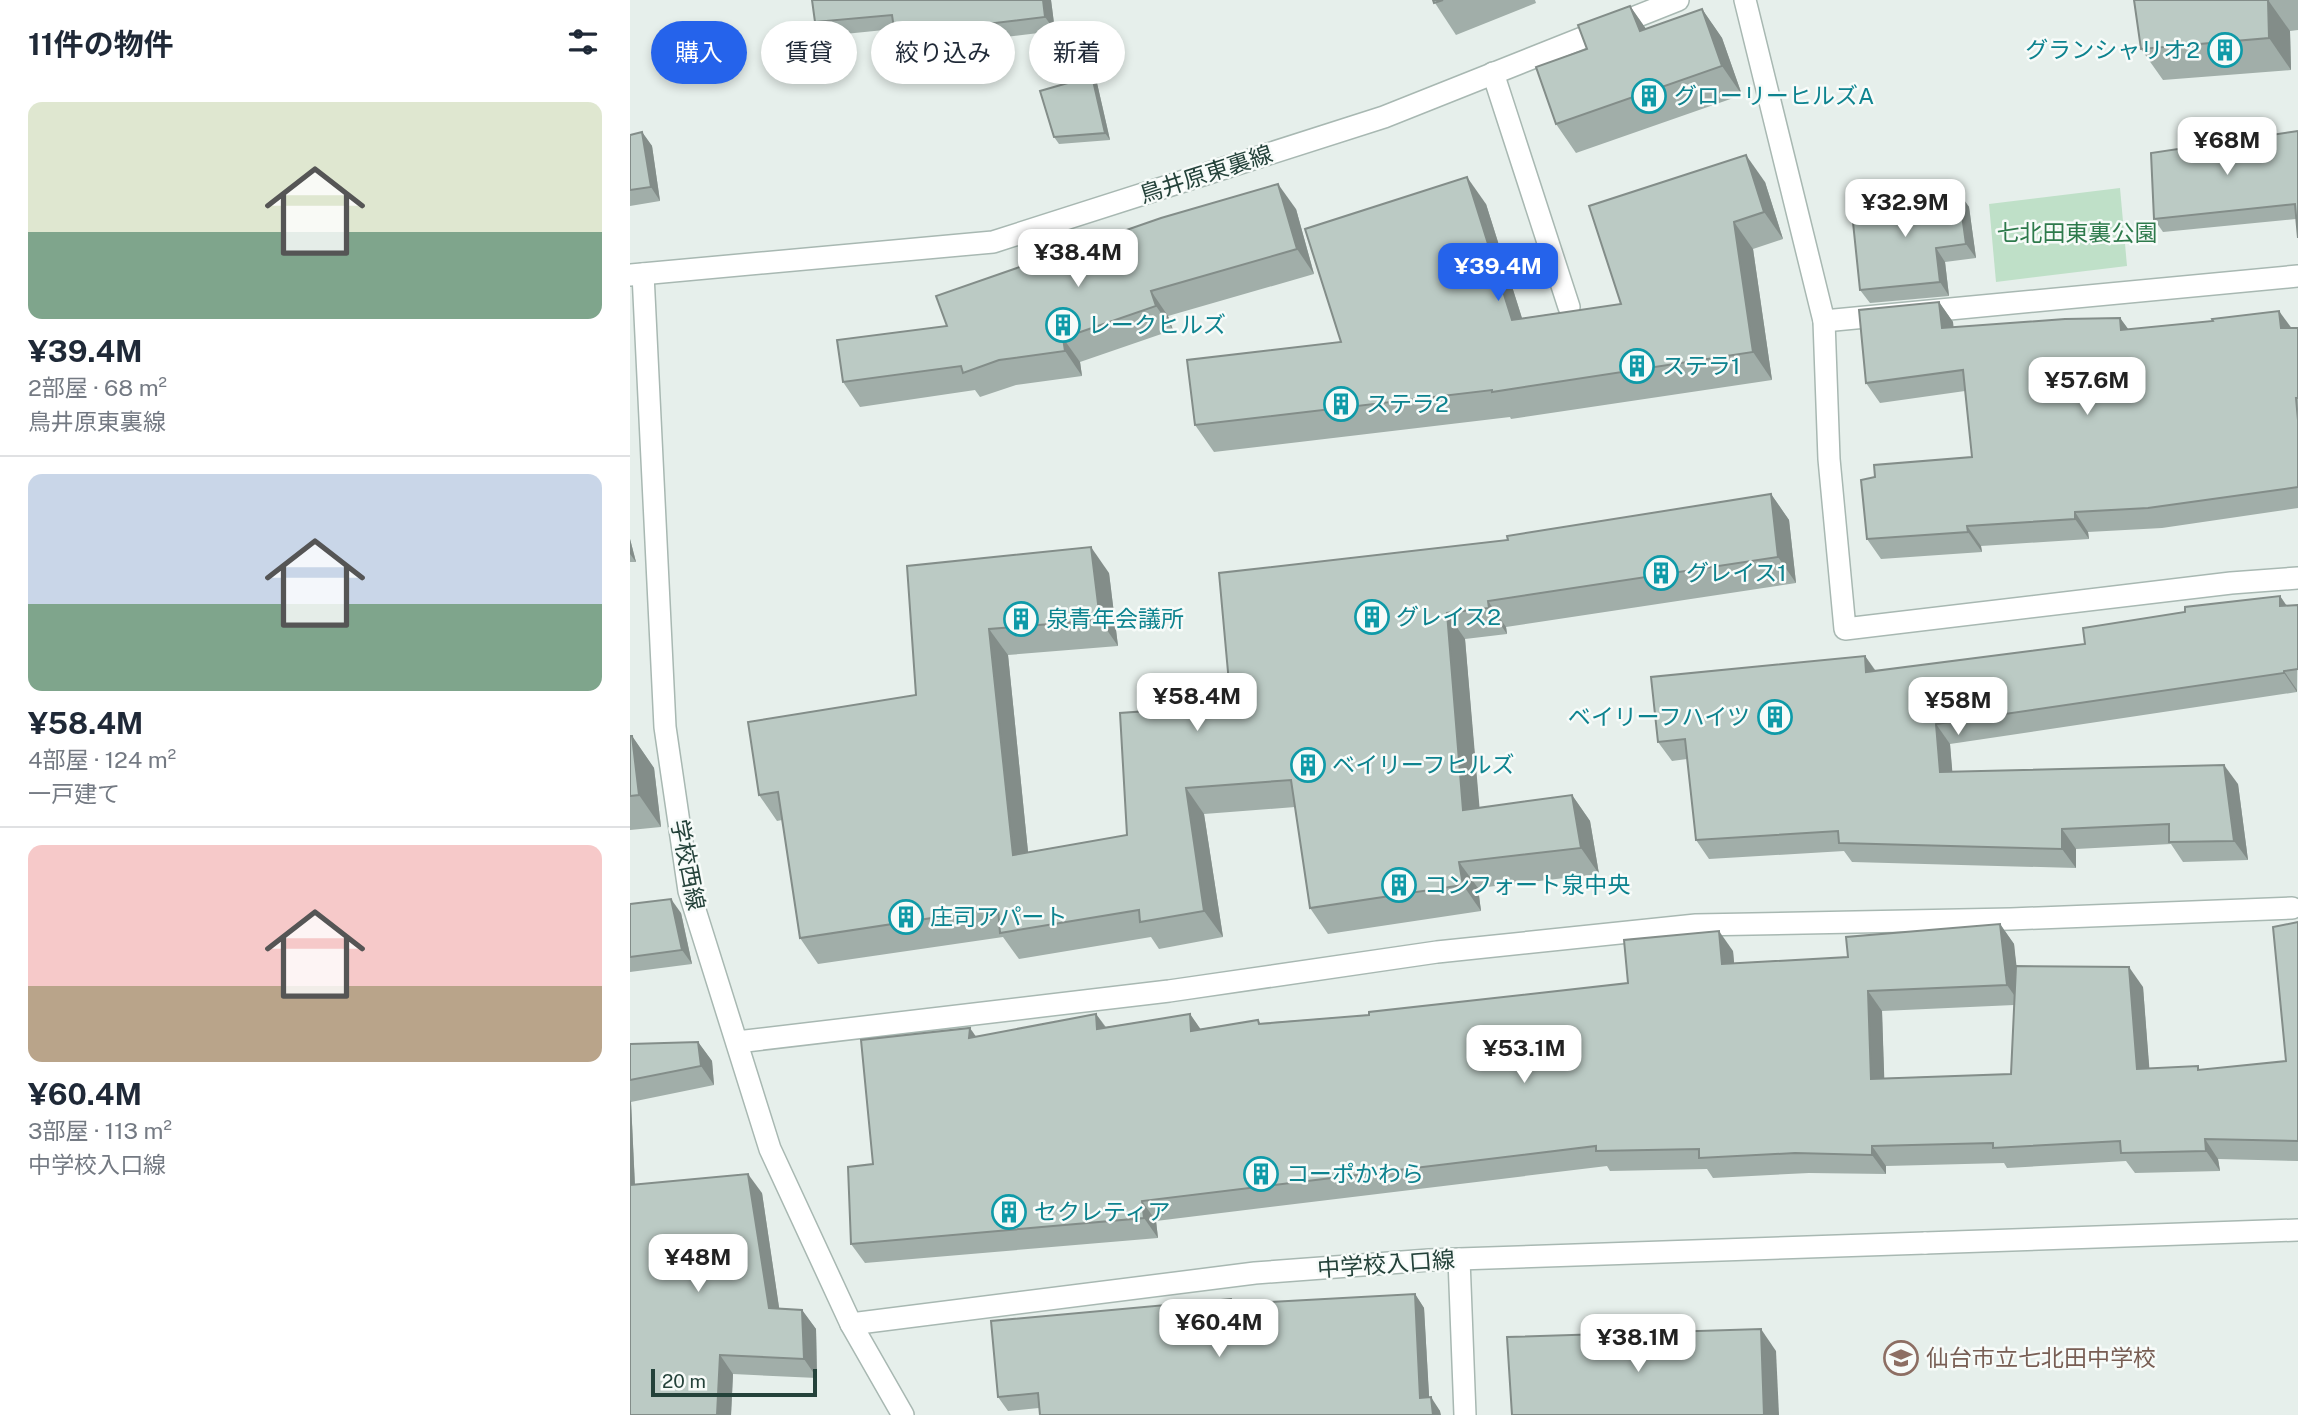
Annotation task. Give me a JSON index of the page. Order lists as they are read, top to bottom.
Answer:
{
  "streets": {
    "street": ["鳥井原東裏線", "学校西線", "中学校入口線"]
  },
  "crossings": [
    ["鳥井原東裏線", "学校西線"],
    ["学校西線", "中学校入口線"]
  ],
  "parks": ["七北田東裏公園"],
  "places": {
    "building": [
      "グランシャリオ2",
      "グローリーヒルズA",
      "レークヒルズ",
      "ステラ1",
      "ステラ2",
      "グレイス1",
      "グレイス2",
      "泉青年会議所",
      "ベイリーフハイツ",
      "ベイリーフヒルズ",
      "コンフォート泉中央",
      "庄司アパート",
      "コーポかわら",
      "セクレティア"
    ],
    "school or university": ["仙台市立七北田中学校"]
  },
  "scale_bar": "20 m",
  "page": {
    "heading": "11件の物件",
    "chip": [
      "購入",
      "賃貸",
      "絞り込み",
      "新着"
    ],
    "list": [
      {
        "name": "¥39.4M",
        "note": "2部屋 · 68 m² · 鳥井原東裏線"
      },
      {
        "name": "¥58.4M",
        "note": "4部屋 · 124 m² · 一戸建て"
      },
      {
        "name": "¥60.4M",
        "note": "3部屋 · 113 m² · 中学校入口線"
      }
    ],
    "price": [
      "¥68M",
      "¥32.9M",
      "¥38.4M",
      "¥39.4M",
      "¥57.6M",
      "¥58.4M",
      "¥58M",
      "¥53.1M",
      "¥48M",
      "¥60.4M",
      "¥38.1M"
    ],
    "scale": "20 m"
  }
}
